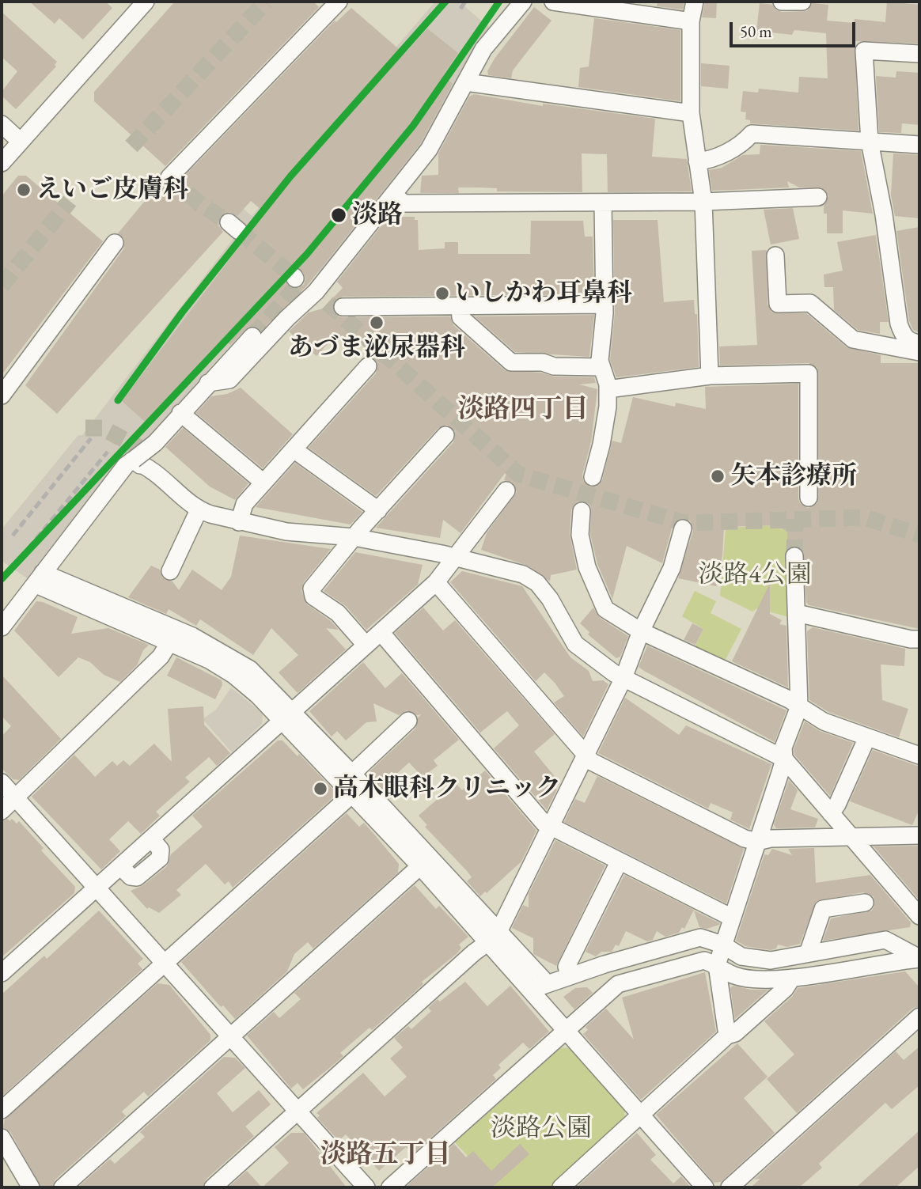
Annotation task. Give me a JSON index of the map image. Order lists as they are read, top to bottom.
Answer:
{
  "districts": ["淡路四丁目", "淡路五丁目"],
  "parks": ["淡路4公園", "淡路公園"],
  "places": [
    "えいご皮膚科",
    "淡路",
    "いしかわ耳鼻科",
    "あづま泌尿器科",
    "矢本診療所",
    "高木眼科クリニック"
  ],
  "scale_bar": "50 m"
}
